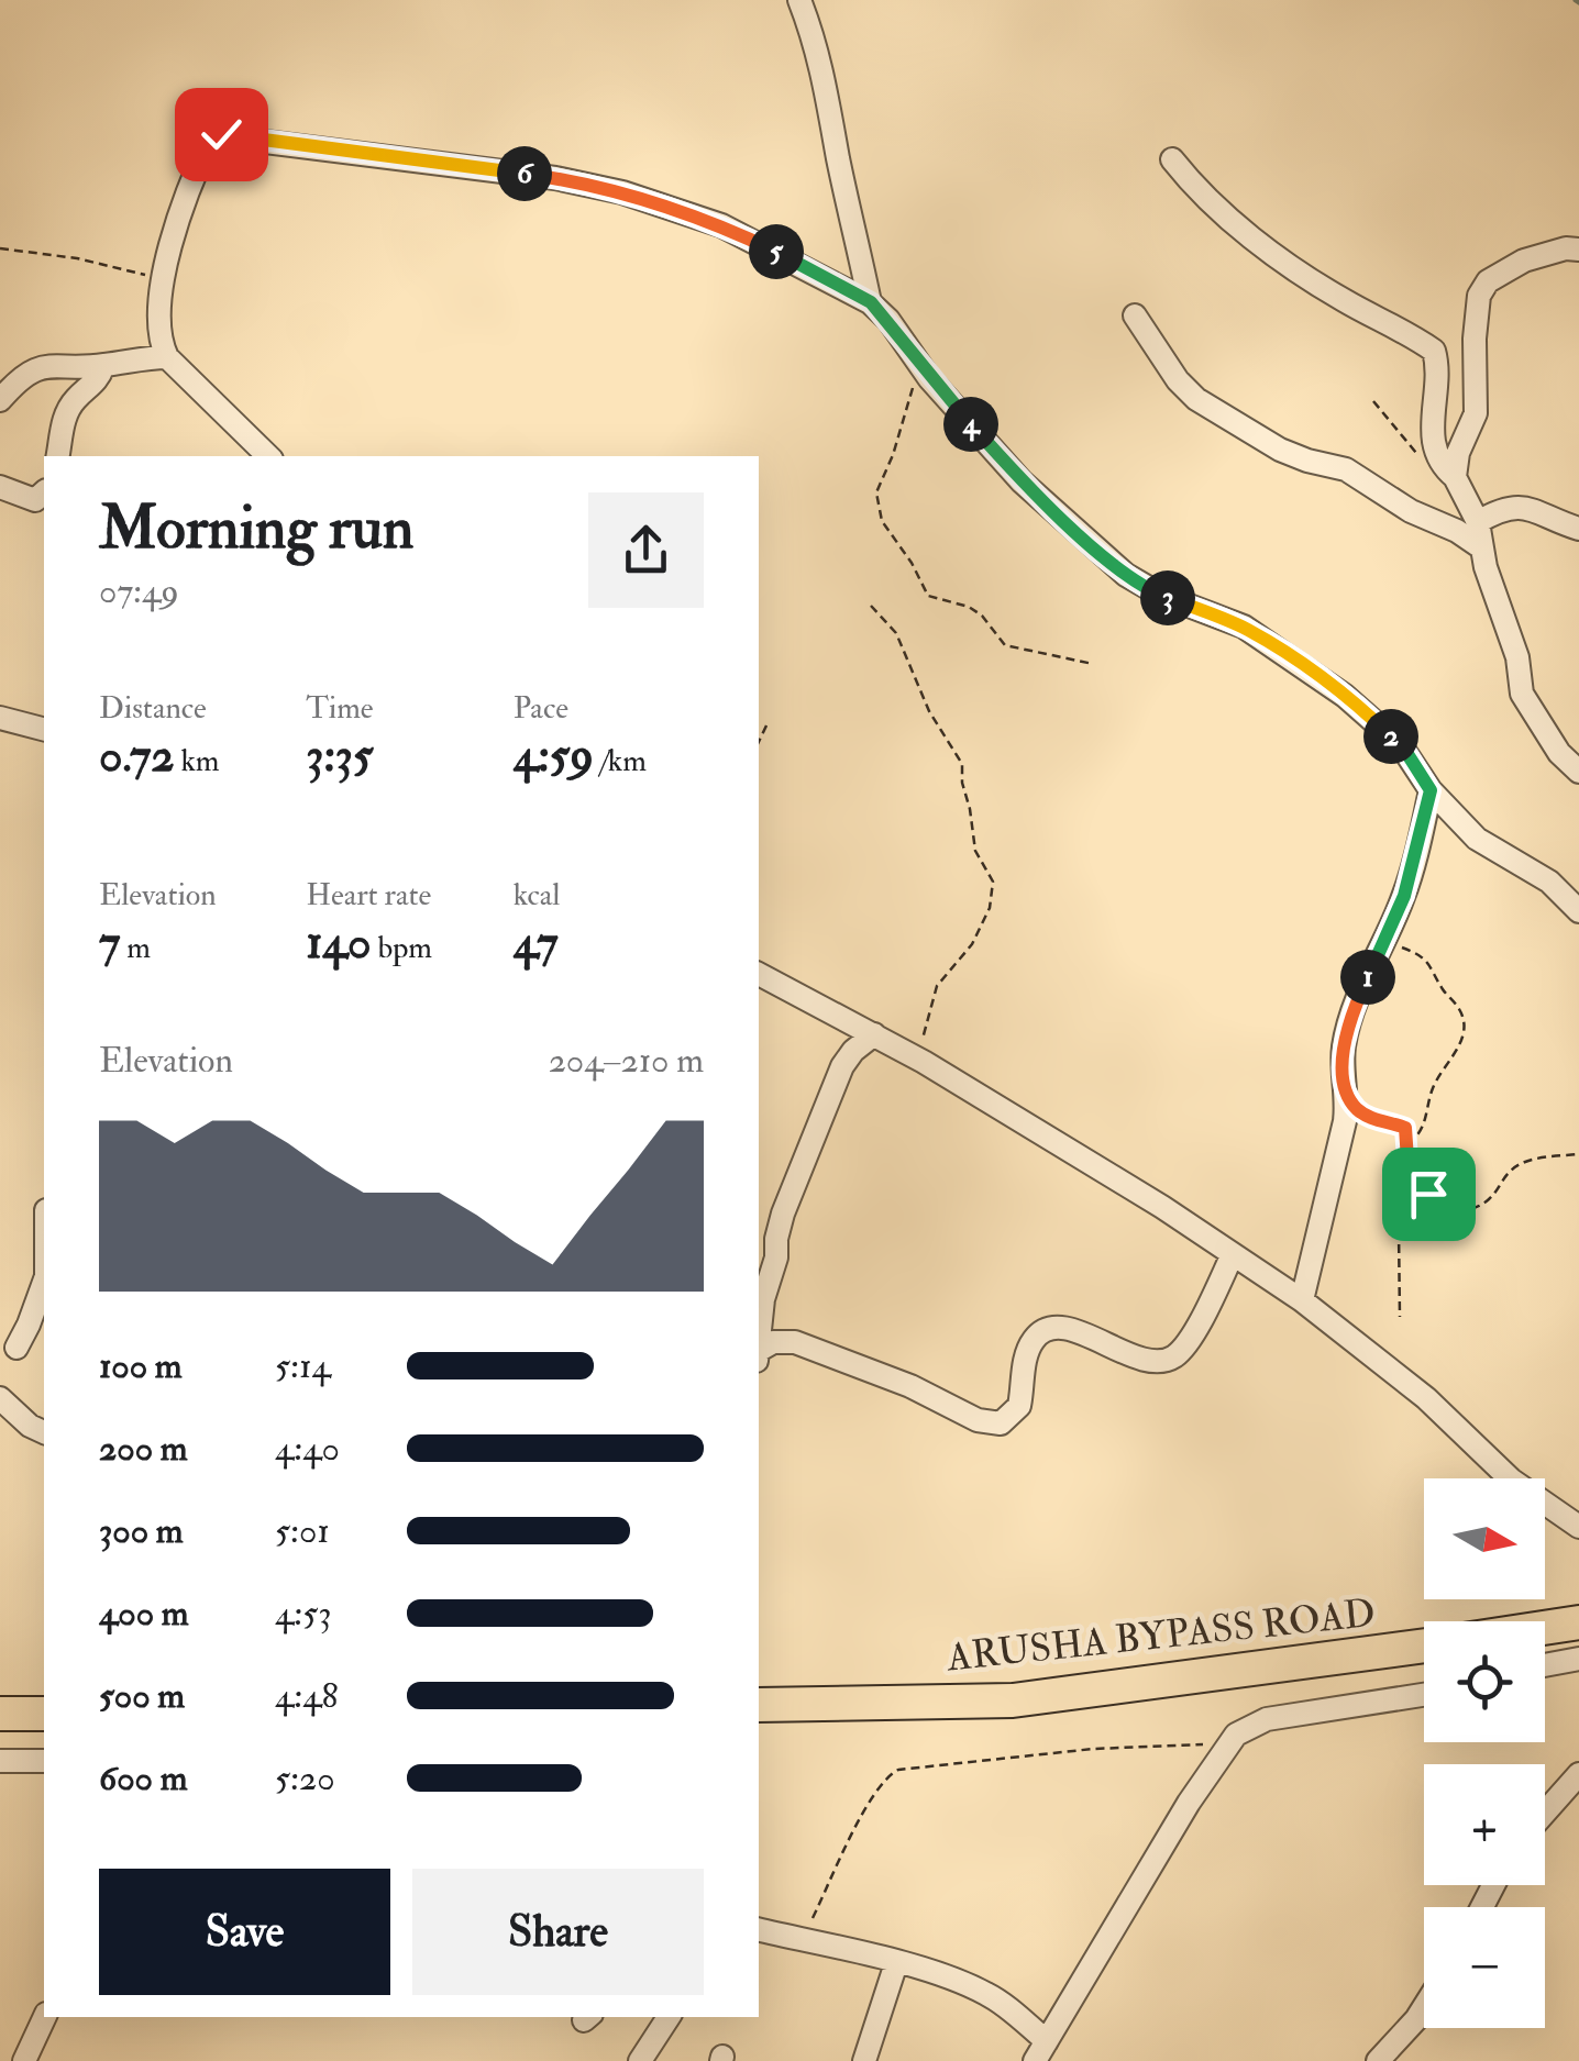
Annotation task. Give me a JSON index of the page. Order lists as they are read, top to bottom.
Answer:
{
  "streets": {
    "main road": ["ARUSHA BYPASS ROAD"]
  },
  "north": "right",
  "page": {
    "pins": [
      "6",
      "5",
      "4",
      "3",
      "2",
      "1"
    ],
    "heading": ["Morning run", "07:49"],
    "stats": [
      ["Distance", "0.72 km"],
      ["Time", "3:35"],
      ["Pace", "4:59 /km"],
      ["Elevation", "7 m"],
      ["Heart rate", "140 bpm"],
      ["kcal", "47"]
    ],
    "chart": ["Elevation", "204–210 m"],
    "list": [
      {
        "name": "100 m",
        "note": "5:14"
      },
      {
        "name": "200 m",
        "note": "4:40"
      },
      {
        "name": "300 m",
        "note": "5:01"
      },
      {
        "name": "400 m",
        "note": "4:53"
      },
      {
        "name": "500 m",
        "note": "4:48"
      },
      {
        "name": "600 m",
        "note": "5:20"
      }
    ],
    "map_buttons": ["+", "−"],
    "buttons": ["Save", "Share"]
  }
}
